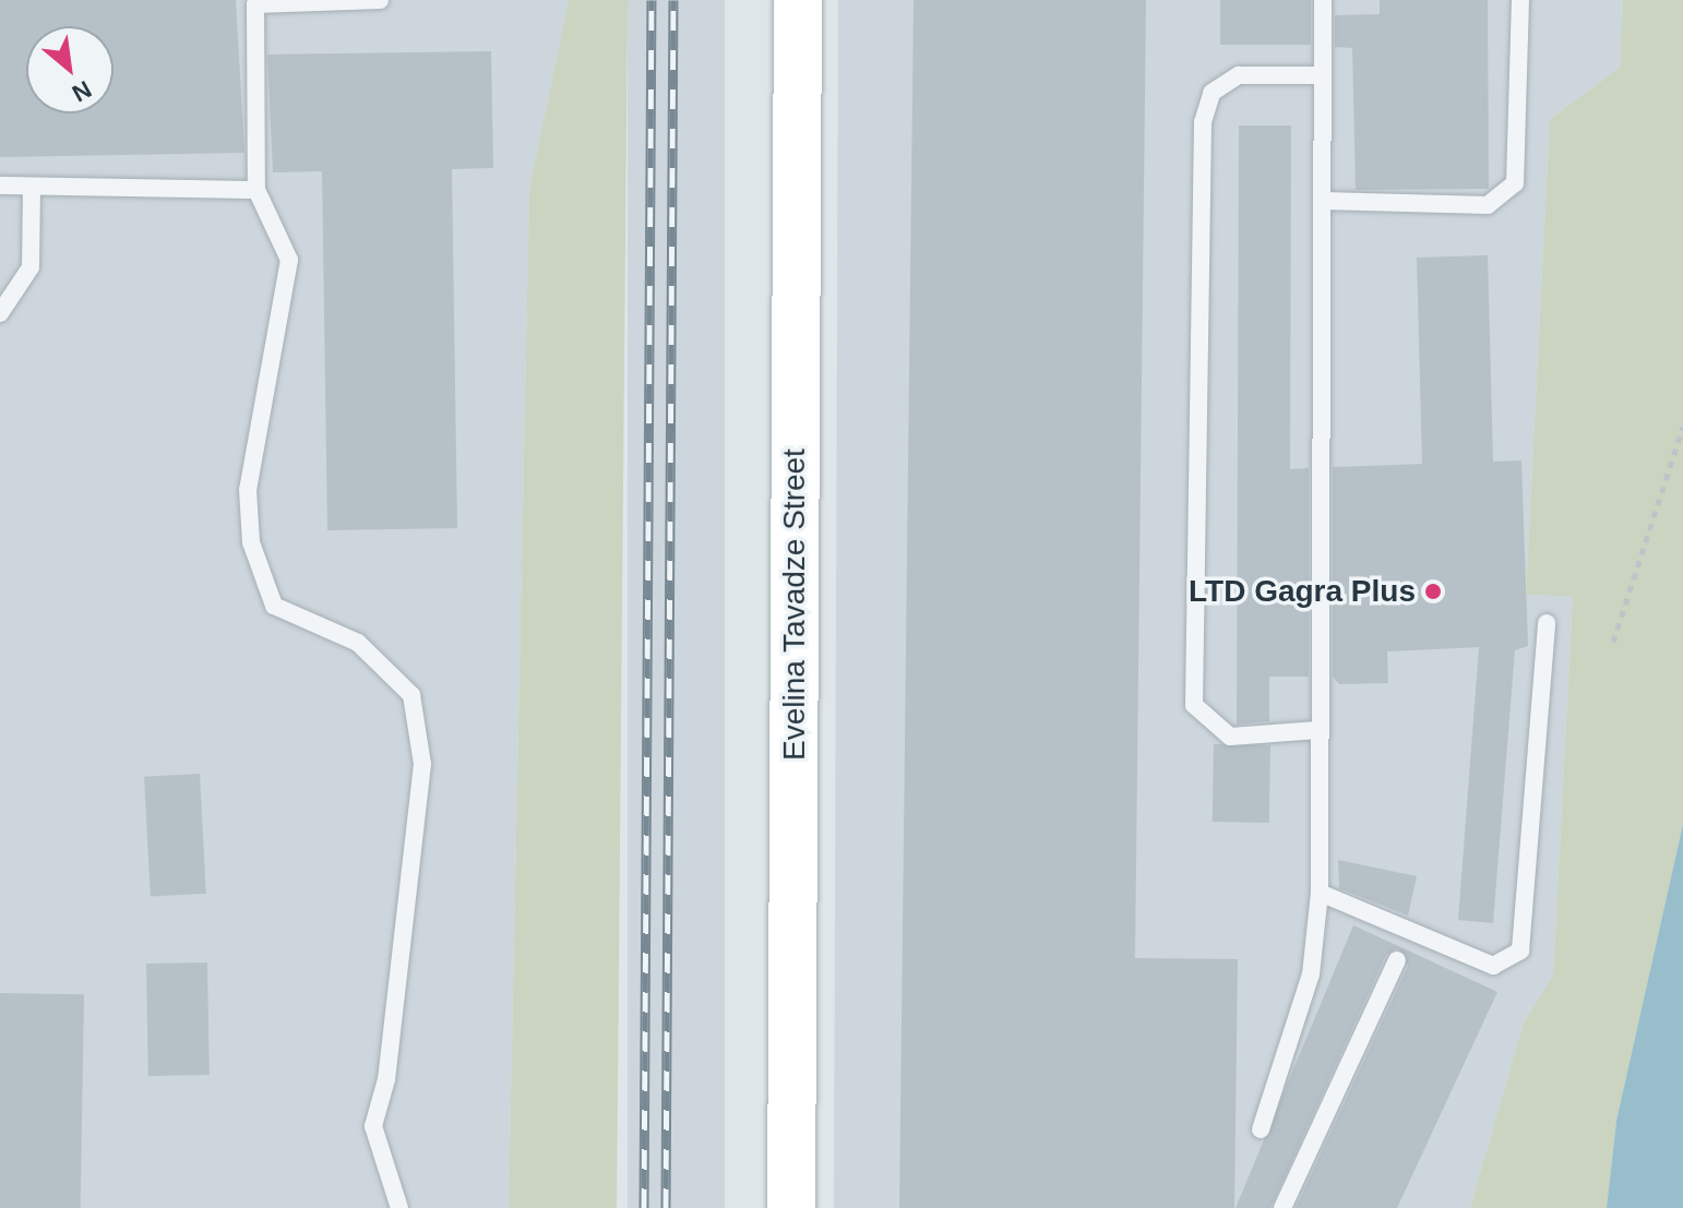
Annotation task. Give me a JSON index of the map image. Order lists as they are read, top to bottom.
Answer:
{
  "streets": {
    "main road": ["Evelina Tavadze Street"]
  },
  "places": ["LTD Gagra Plus"],
  "north": "bottom right"
}
